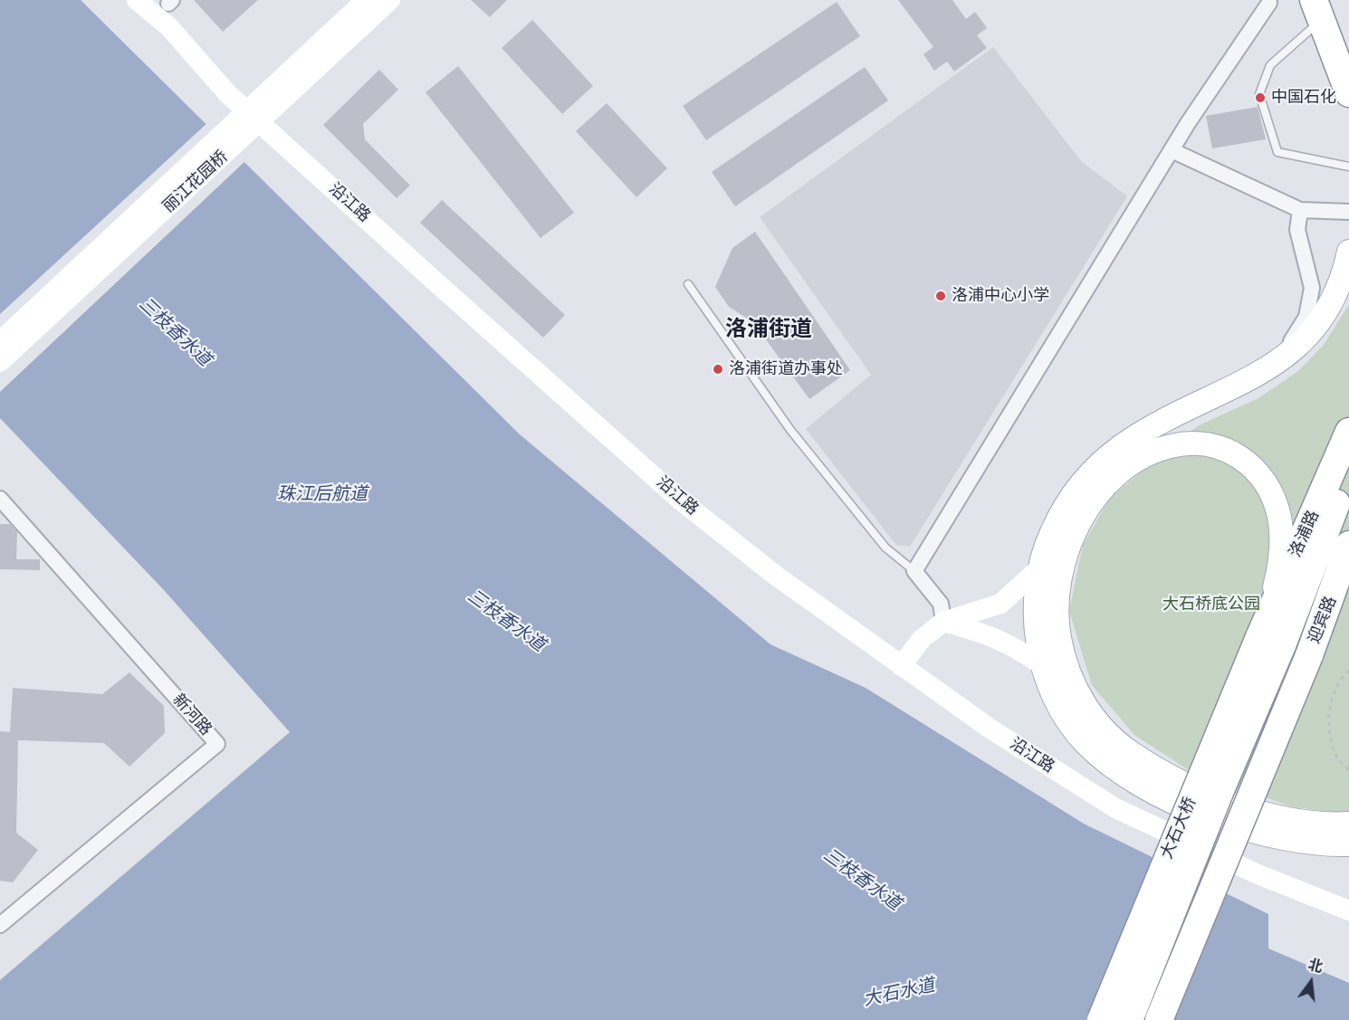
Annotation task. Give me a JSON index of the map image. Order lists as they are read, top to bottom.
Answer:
{
  "streets": {
    "highway": ["洛浦路", "大石大桥"],
    "main road": ["迎宾路"],
    "street": ["丽江花园桥", "沿江路", "新河路"]
  },
  "crossings": [
    ["洛浦路", "大石大桥"]
  ],
  "districts": ["洛浦街道"],
  "water": ["三枝香水道", "珠江后航道", "大石水道"],
  "parks": ["大石桥底公园"],
  "places": ["中国石化", "洛浦中心小学", "洛浦街道办事处"],
  "north": "top"
}
